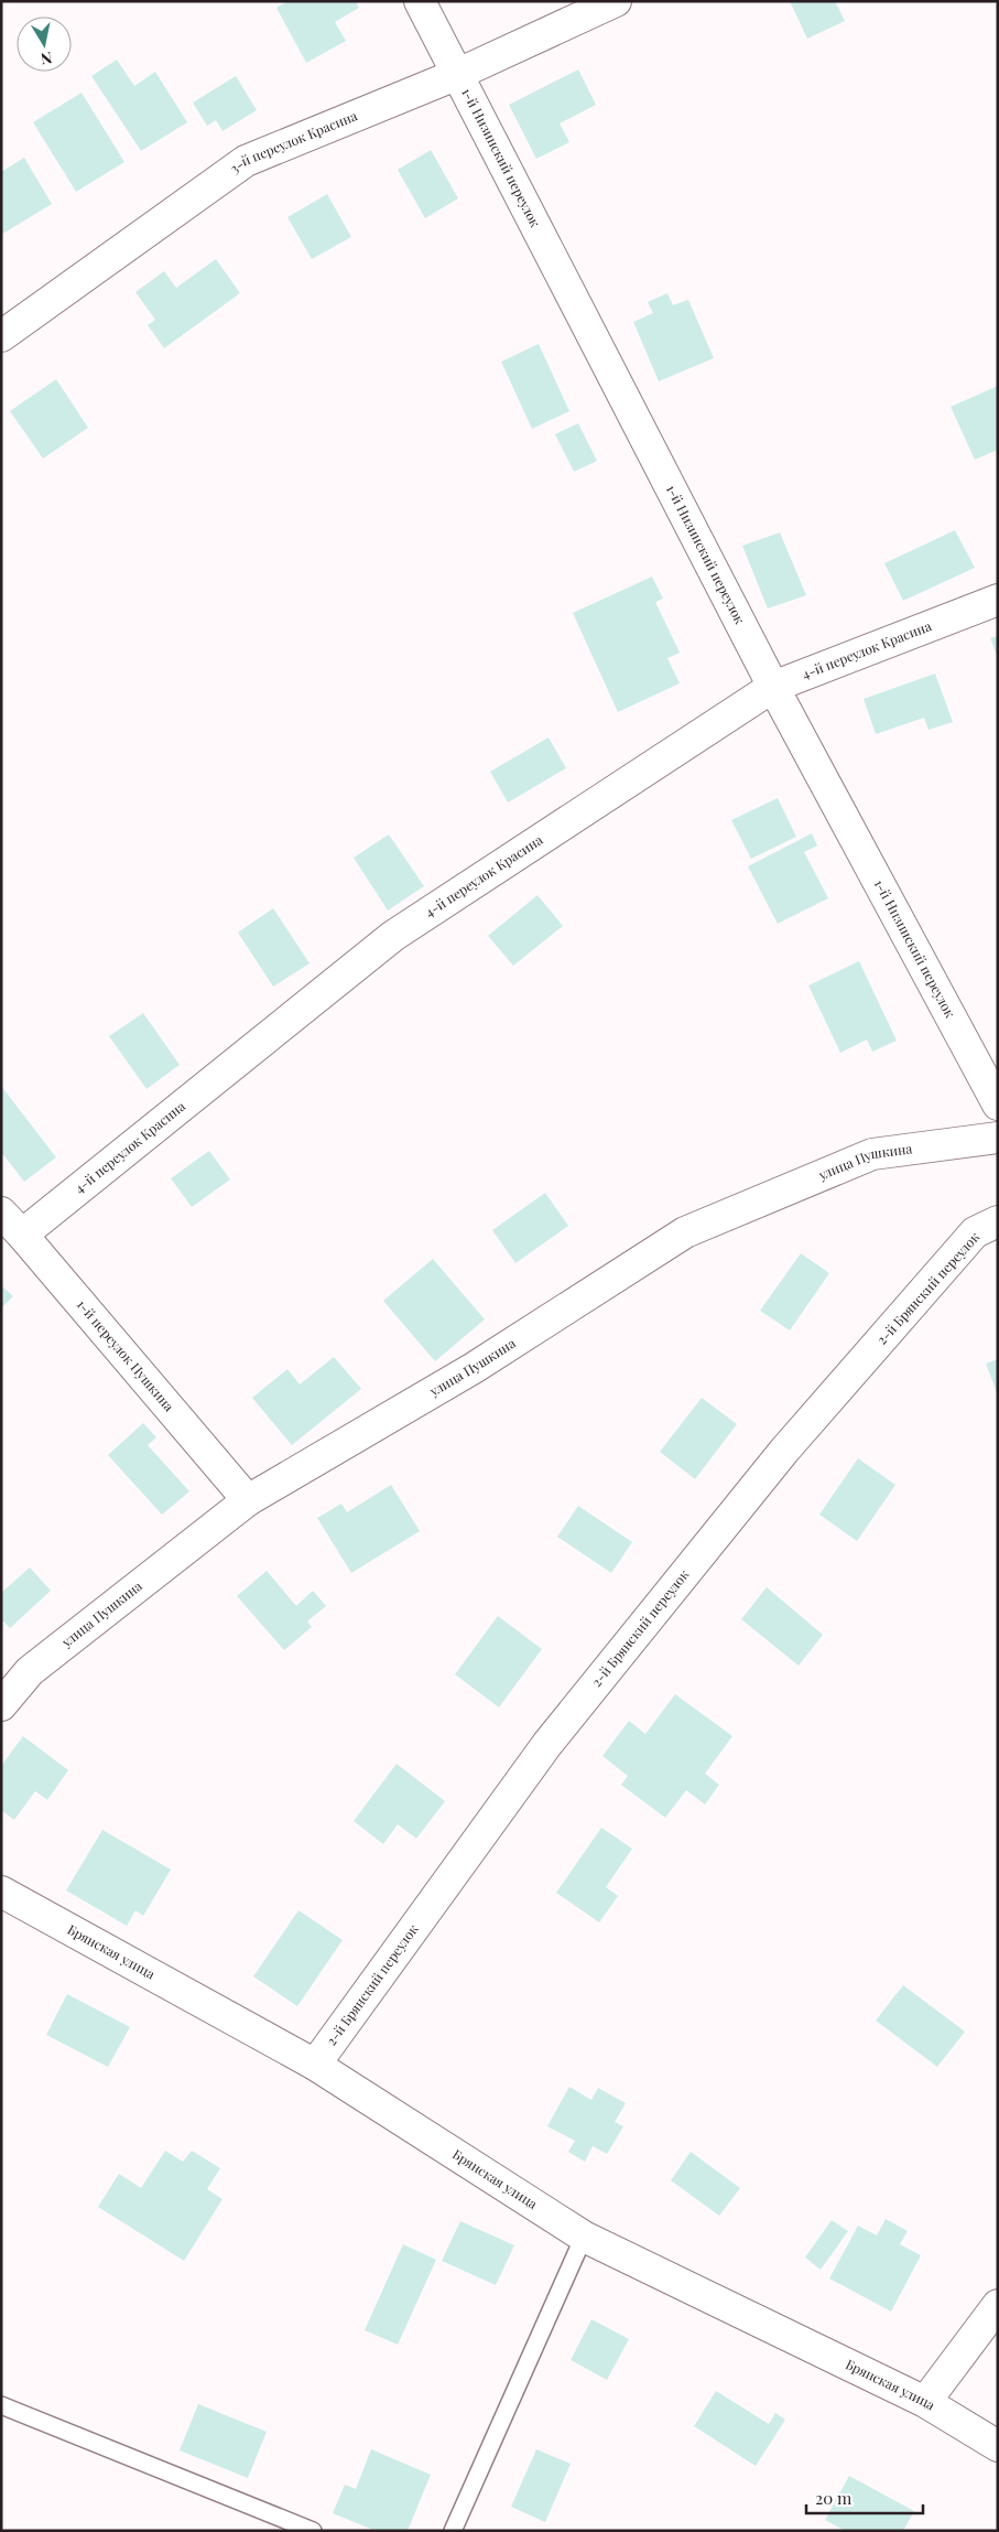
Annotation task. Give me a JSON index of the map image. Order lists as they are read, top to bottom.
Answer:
{
  "streets": {
    "street": [
      "3-й переулок Красина",
      "1-й Низинский переулок",
      "4-й переулок Красина",
      "улица Пушкина",
      "2-й Брянский переулок",
      "1-й переулок Пушкина",
      "Брянская улица"
    ]
  },
  "crossings": [
    ["3-й переулок Красина", "1-й Низинский переулок"],
    ["1-й Низинский переулок", "4-й переулок Красина"],
    ["4-й переулок Красина", "1-й переулок Пушкина"],
    ["улица Пушкина", "1-й переулок Пушкина"],
    ["2-й Брянский переулок", "Брянская улица"]
  ],
  "scale_bar": "20 m",
  "north": "bottom"
}
